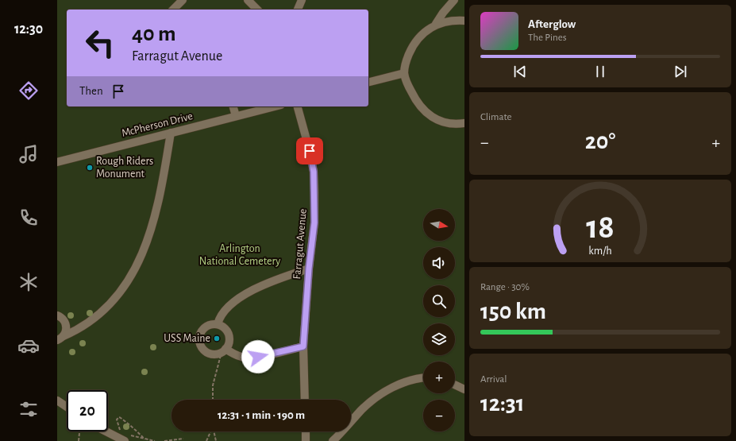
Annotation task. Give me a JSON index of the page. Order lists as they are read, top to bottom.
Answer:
{
  "streets": {
    "lane": ["McPherson Drive", "Farragut Avenue"]
  },
  "parks": ["Arlington National Cemetery"],
  "places": ["Rough Riders Monument", "USS Maine"],
  "north": "right",
  "page": {
    "tabs": "12:30",
    "turn": ["40 m", "Farragut Avenue"],
    "song": ["Afterglow", "The Pines"],
    "then": "Then",
    "tile": [
      "Climate",
      ["Range · 30%", "150 km"],
      ["Arrival", "12:31"]
    ],
    "heat": ["−", "20°", "+"],
    "map_buttons": ["+", "−"],
    "limit": "20",
    "trip": "12:31 · 1 min · 190 m",
    "gauge": ["18", "km/h"]
  }
}
